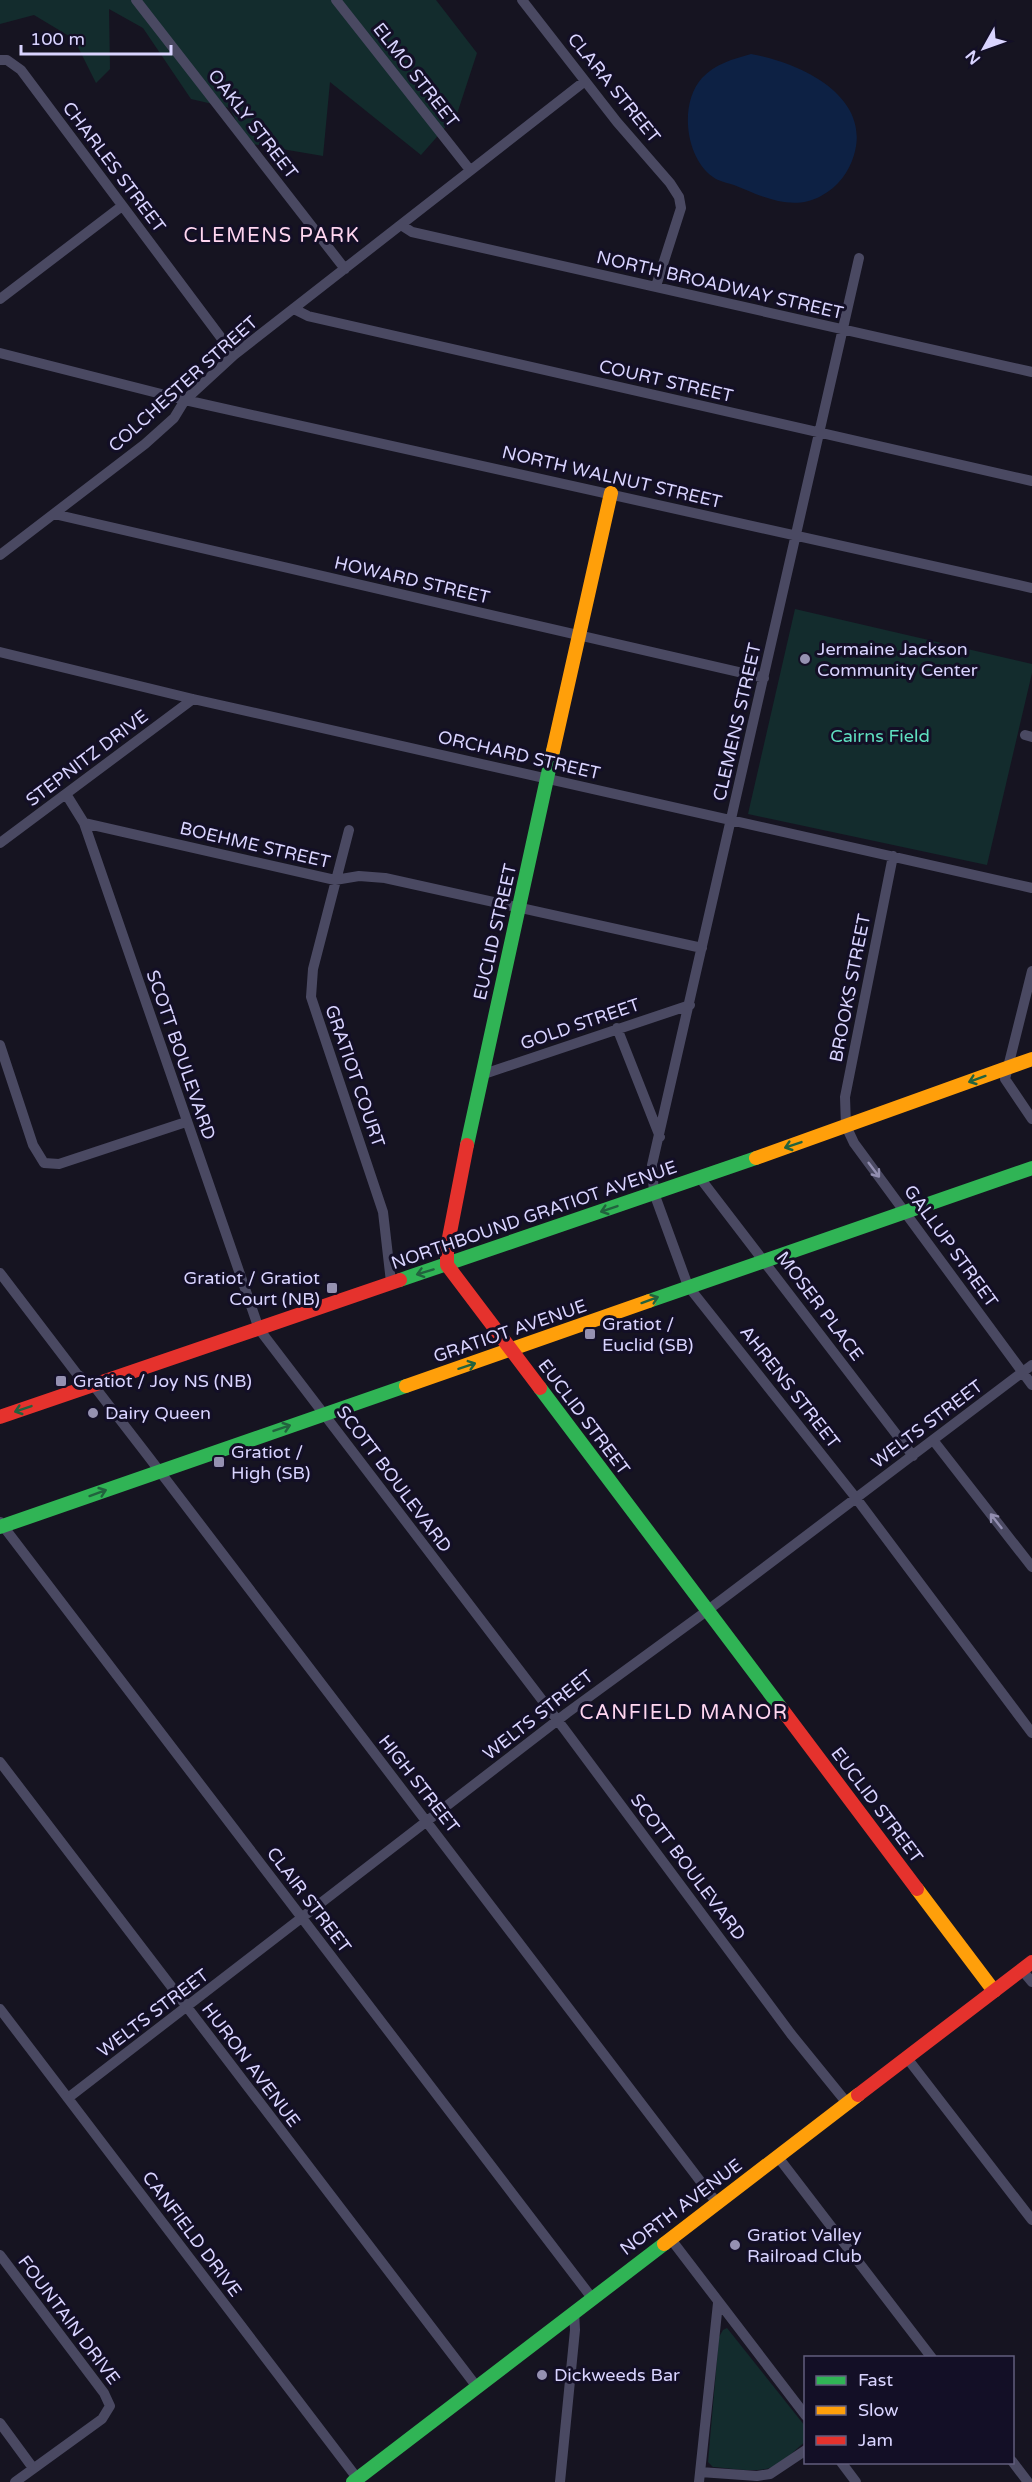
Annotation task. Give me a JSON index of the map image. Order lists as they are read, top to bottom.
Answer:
{
  "streets": {
    "main road": [
      "EUCLID STREET",
      "NORTHBOUND GRATIOT AVENUE",
      "GRATIOT AVENUE",
      "NORTH AVENUE"
    ],
    "street": [
      "ELMO STREET",
      "CLARA STREET",
      "OAKLY STREET",
      "CHARLES STREET",
      "NORTH BROADWAY STREET",
      "COURT STREET",
      "COLCHESTER STREET",
      "NORTH WALNUT STREET",
      "HOWARD STREET",
      "CLEMENS STREET",
      "ORCHARD STREET",
      "STEPNITZ DRIVE",
      "BOEHME STREET",
      "BROOKS STREET",
      "GOLD STREET",
      "SCOTT BOULEVARD",
      "GRATIOT COURT",
      "GALLUP STREET",
      "MOSER PLACE",
      "AHRENS STREET",
      "WELTS STREET",
      "HIGH STREET",
      "CLAIR STREET",
      "HURON AVENUE",
      "CANFIELD DRIVE",
      "FOUNTAIN DRIVE"
    ]
  },
  "crossings": [
    ["ELMO STREET", "COLCHESTER STREET"],
    ["CLARA STREET", "NORTH BROADWAY STREET"],
    ["CLARA STREET", "COLCHESTER STREET"],
    ["OAKLY STREET", "COLCHESTER STREET"],
    ["CHARLES STREET", "COLCHESTER STREET"],
    ["NORTH BROADWAY STREET", "COLCHESTER STREET"],
    ["NORTH BROADWAY STREET", "CLEMENS STREET"],
    ["COURT STREET", "COLCHESTER STREET"],
    ["COURT STREET", "CLEMENS STREET"],
    ["COLCHESTER STREET", "NORTH WALNUT STREET"],
    ["COLCHESTER STREET", "HOWARD STREET"],
    ["NORTH WALNUT STREET", "CLEMENS STREET"],
    ["NORTH WALNUT STREET", "EUCLID STREET"],
    ["HOWARD STREET", "CLEMENS STREET"],
    ["HOWARD STREET", "EUCLID STREET"],
    ["CLEMENS STREET", "ORCHARD STREET"],
    ["CLEMENS STREET", "BOEHME STREET"],
    ["CLEMENS STREET", "GOLD STREET"],
    ["CLEMENS STREET", "NORTHBOUND GRATIOT AVENUE"],
    ["CLEMENS STREET", "AHRENS STREET"],
    ["ORCHARD STREET", "STEPNITZ DRIVE"],
    ["ORCHARD STREET", "EUCLID STREET"],
    ["ORCHARD STREET", "BROOKS STREET"],
    ["STEPNITZ DRIVE", "SCOTT BOULEVARD"],
    ["BOEHME STREET", "EUCLID STREET"],
    ["BOEHME STREET", "SCOTT BOULEVARD"],
    ["BOEHME STREET", "GRATIOT COURT"],
    ["EUCLID STREET", "GOLD STREET"],
    ["EUCLID STREET", "NORTHBOUND GRATIOT AVENUE"],
    ["EUCLID STREET", "GRATIOT AVENUE"],
    ["EUCLID STREET", "WELTS STREET"],
    ["EUCLID STREET", "NORTH AVENUE"],
    ["BROOKS STREET", "NORTHBOUND GRATIOT AVENUE"],
    ["BROOKS STREET", "GALLUP STREET"],
    ["SCOTT BOULEVARD", "NORTHBOUND GRATIOT AVENUE"],
    ["SCOTT BOULEVARD", "GRATIOT AVENUE"],
    ["SCOTT BOULEVARD", "WELTS STREET"],
    ["SCOTT BOULEVARD", "NORTH AVENUE"],
    ["GRATIOT COURT", "NORTHBOUND GRATIOT AVENUE"],
    ["NORTHBOUND GRATIOT AVENUE", "GALLUP STREET"],
    ["NORTHBOUND GRATIOT AVENUE", "MOSER PLACE"],
    ["NORTHBOUND GRATIOT AVENUE", "AHRENS STREET"],
    ["NORTHBOUND GRATIOT AVENUE", "HIGH STREET"],
    ["GALLUP STREET", "GRATIOT AVENUE"],
    ["GALLUP STREET", "WELTS STREET"],
    ["MOSER PLACE", "GRATIOT AVENUE"],
    ["MOSER PLACE", "WELTS STREET"],
    ["GRATIOT AVENUE", "AHRENS STREET"],
    ["GRATIOT AVENUE", "HIGH STREET"],
    ["GRATIOT AVENUE", "CLAIR STREET"],
    ["AHRENS STREET", "WELTS STREET"],
    ["WELTS STREET", "HIGH STREET"],
    ["WELTS STREET", "CLAIR STREET"],
    ["WELTS STREET", "HURON AVENUE"],
    ["WELTS STREET", "CANFIELD DRIVE"],
    ["HIGH STREET", "NORTH AVENUE"],
    ["CLAIR STREET", "NORTH AVENUE"],
    ["HURON AVENUE", "NORTH AVENUE"],
    ["NORTH AVENUE", "CANFIELD DRIVE"]
  ],
  "one_way": ["NORTHBOUND GRATIOT AVENUE", "GRATIOT AVENUE"],
  "districts": ["CLEMENS PARK", "CANFIELD MANOR"],
  "parks": ["Cairns Field"],
  "places": {
    "other": [
      "Jermaine Jackson Community Center",
      "Dairy Queen",
      "Gratiot Valley Railroad Club",
      "Dickweeds Bar"
    ],
    "transit": [
      "Gratiot / Gratiot Court (NB)",
      "Gratiot / Euclid (SB)",
      "Gratiot / Joy NS (NB)",
      "Gratiot / High (SB)"
    ]
  },
  "legend": ["Fast", "Slow", "Jam"],
  "scale_bar": "100 m",
  "north": "bottom left"
}
